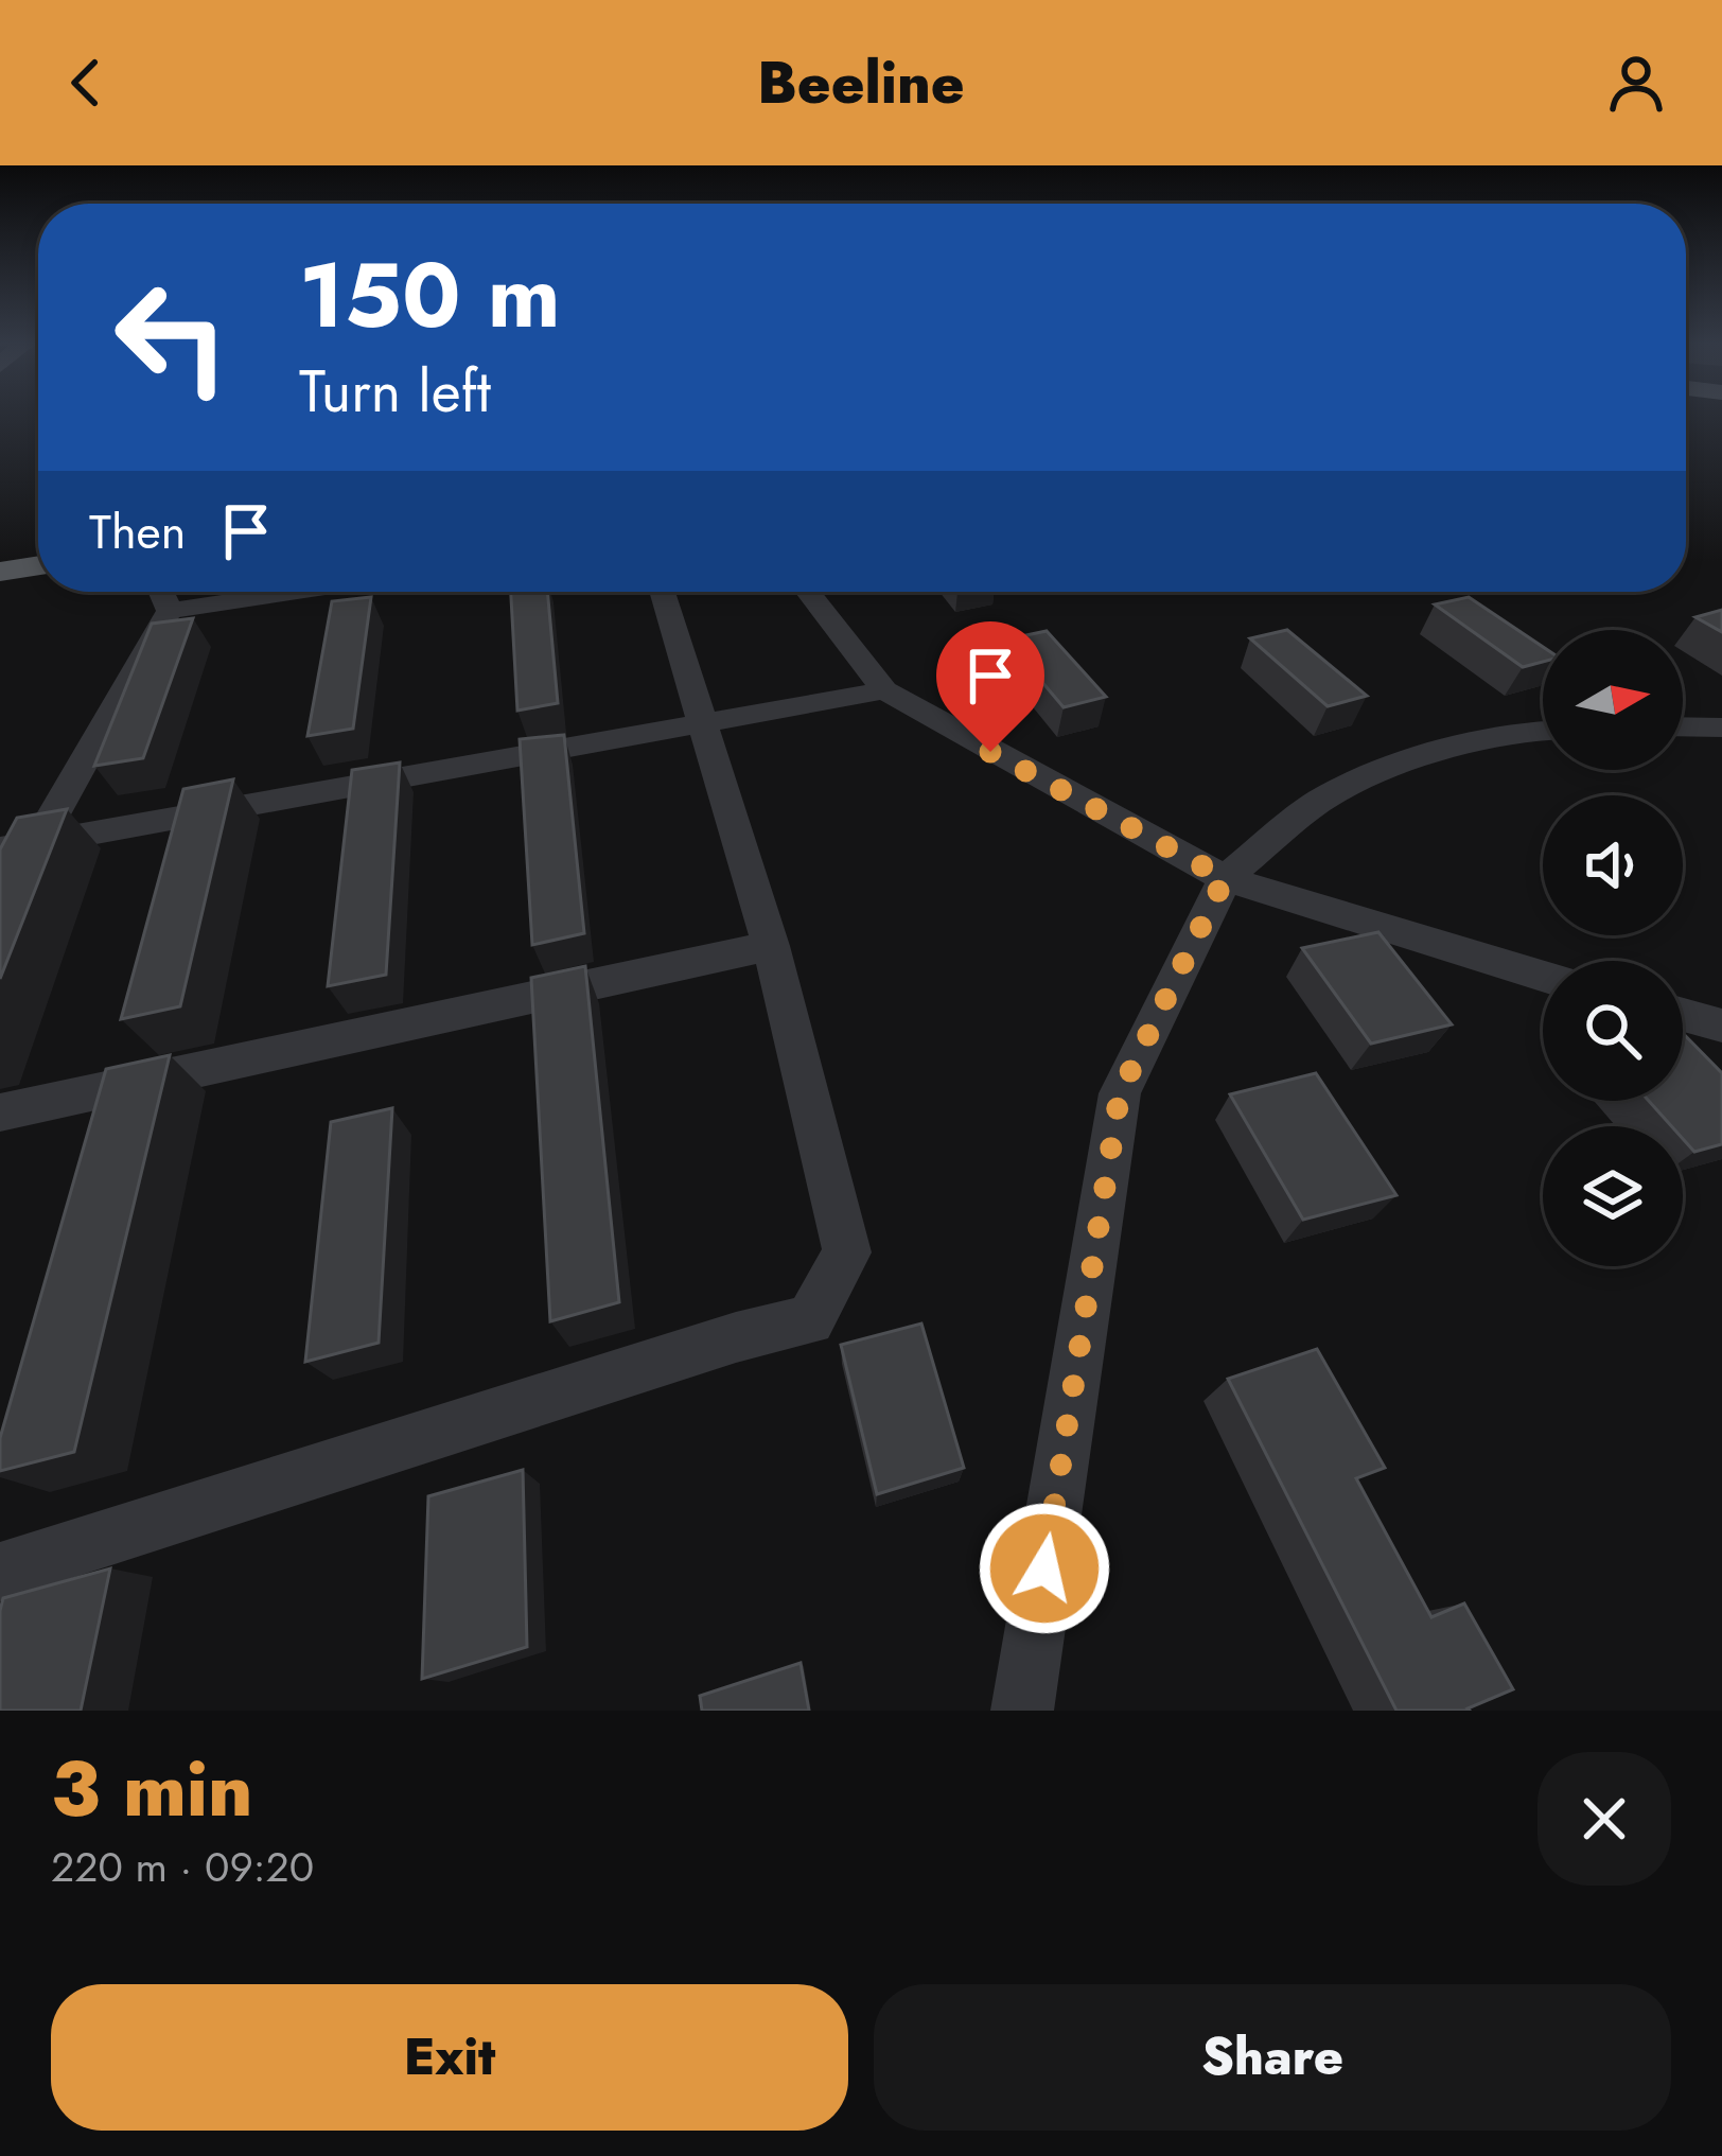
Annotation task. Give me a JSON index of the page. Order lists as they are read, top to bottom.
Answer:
{
  "north": "right",
  "page": {
    "header": "Beeline",
    "turn": ["150 m", "Turn left"],
    "then": "Then",
    "heading": ["3 min", "220 m · 09:20"],
    "buttons": ["Exit", "Share"]
  }
}
